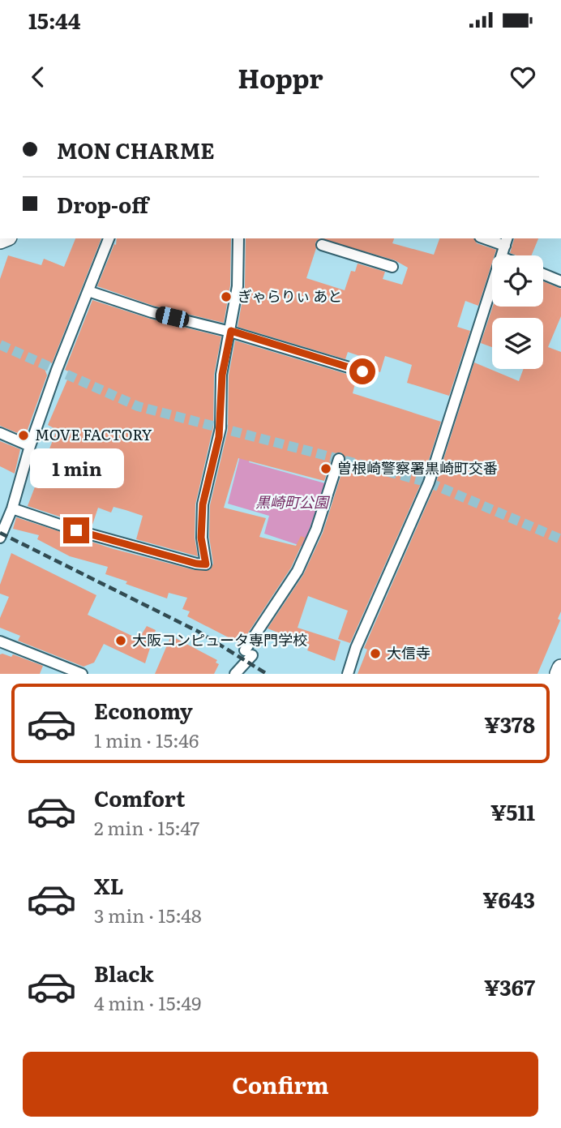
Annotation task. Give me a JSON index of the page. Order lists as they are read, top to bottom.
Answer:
{
  "parks": ["黒崎町公園"],
  "places": [
    "ぎゃらりぃ あと",
    "MOVE FACTORY",
    "曽根崎警察署黒崎町交番",
    "大阪コンピュータ専門学校",
    "大信寺"
  ],
  "page": {
    "status": "15:44",
    "header": "Hoppr",
    "banner": ["MON CHARME", "Drop-off"],
    "bubble": "1 min",
    "list": [
      {
        "name": "Economy",
        "note": "1 min · 15:46",
        "value": "¥378"
      },
      {
        "name": "Comfort",
        "note": "2 min · 15:47",
        "value": "¥511"
      },
      {
        "name": "XL",
        "note": "3 min · 15:48",
        "value": "¥643"
      },
      {
        "name": "Black",
        "note": "4 min · 15:49",
        "value": "¥367"
      }
    ],
    "buttons": "Confirm"
  }
}
